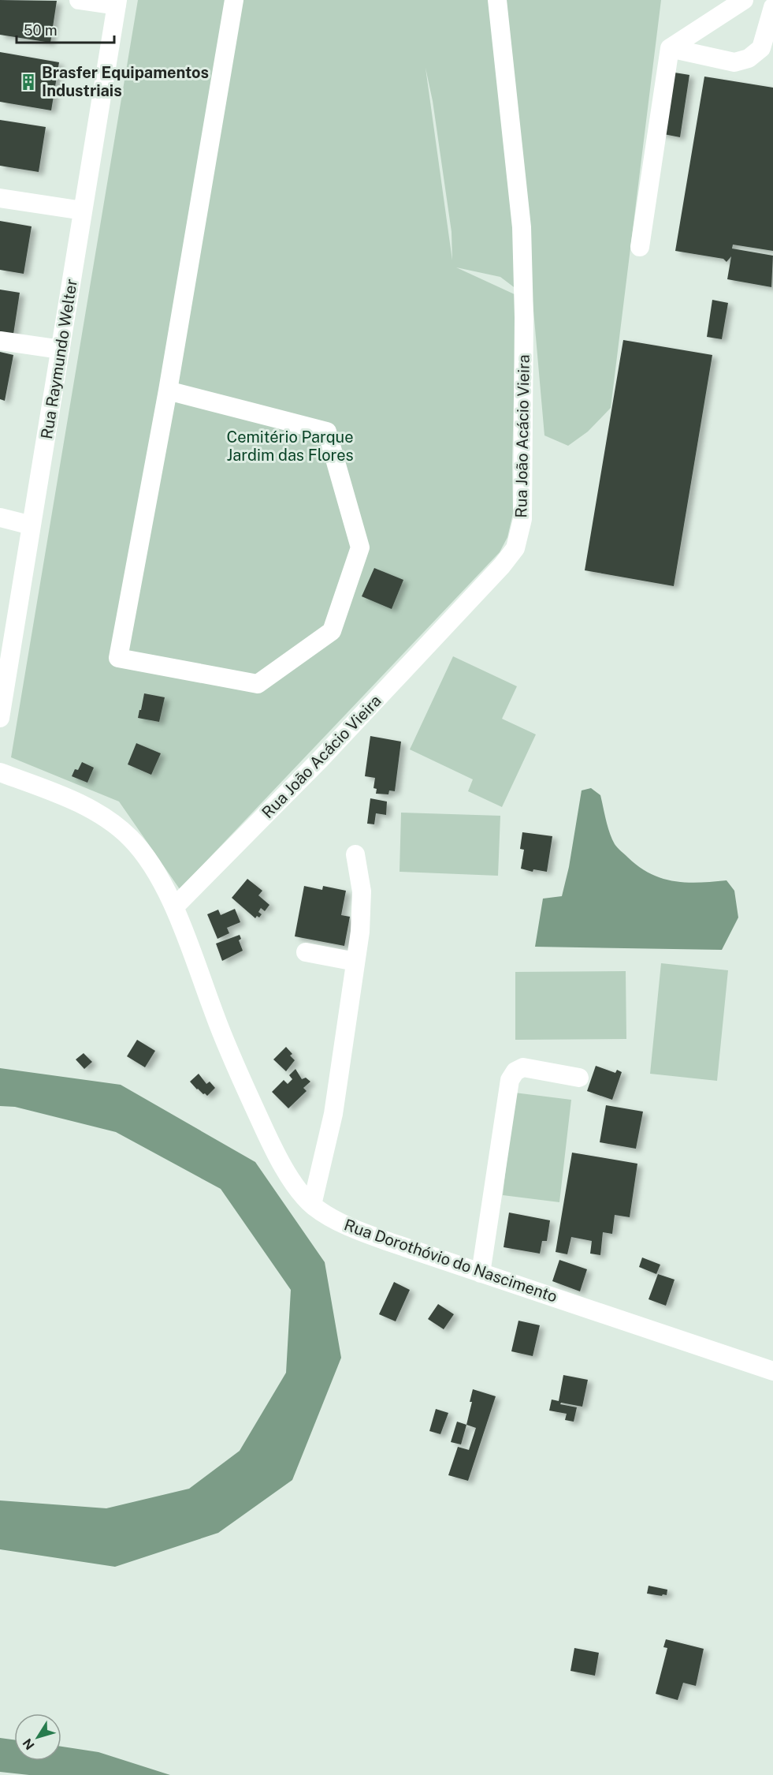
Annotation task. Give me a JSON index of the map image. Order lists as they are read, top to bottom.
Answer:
{
  "streets": {
    "street": ["Rua Raymundo Welter", "Rua João Acácio Vieira", "Rua Dorothóvio do Nascimento"]
  },
  "crossings": [
    ["Rua João Acácio Vieira", "Rua Dorothóvio do Nascimento"]
  ],
  "parks": ["Cemitério Parque Jardim das Flores"],
  "places": {
    "building": ["Brasfer Equipamentos Industriais"]
  },
  "scale_bar": "50 m",
  "north": "bottom left"
}
